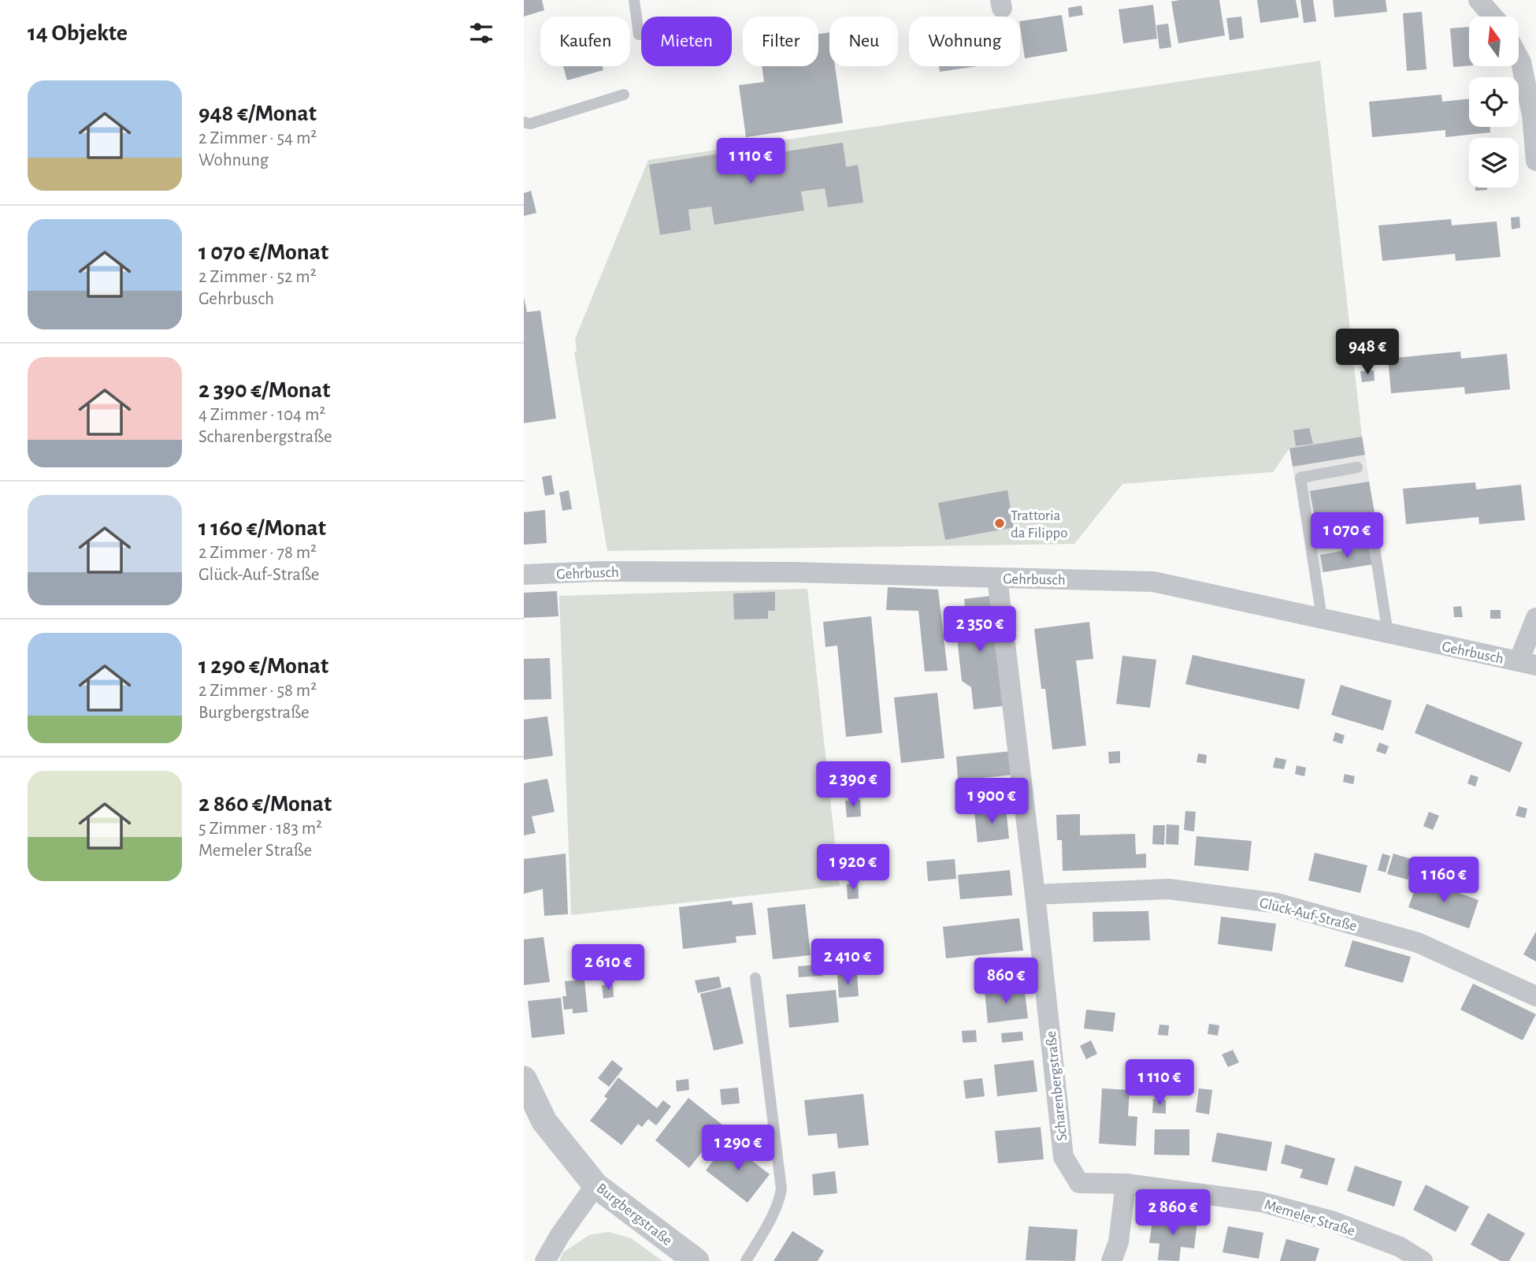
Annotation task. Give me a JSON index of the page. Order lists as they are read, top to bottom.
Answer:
{
  "streets": {
    "street": [
      "Gehrbusch",
      "Glück-Auf-Straße",
      "Scharenbergstraße",
      "Burgbergstraße",
      "Memeler Straße"
    ]
  },
  "crossings": [
    ["Gehrbusch", "Scharenbergstraße"],
    ["Glück-Auf-Straße", "Scharenbergstraße"],
    ["Scharenbergstraße", "Memeler Straße"]
  ],
  "places": ["Trattoria da Filippo"],
  "north": "top",
  "page": {
    "heading": "14 Objekte",
    "chip": [
      "Kaufen",
      "Mieten",
      "Filter",
      "Neu",
      "Wohnung"
    ],
    "list": [
      {
        "name": "948 €/Monat",
        "note": "2 Zimmer · 54 m² · Wohnung"
      },
      {
        "name": "1 070 €/Monat",
        "note": "2 Zimmer · 52 m² · Gehrbusch"
      },
      {
        "name": "2 390 €/Monat",
        "note": "4 Zimmer · 104 m² · Scharenbergstraße"
      },
      {
        "name": "1 160 €/Monat",
        "note": "2 Zimmer · 78 m² · Glück-Auf-Straße"
      },
      {
        "name": "1 290 €/Monat",
        "note": "2 Zimmer · 58 m² · Burgbergstraße"
      },
      {
        "name": "2 860 €/Monat",
        "note": "5 Zimmer · 183 m² · Memeler Straße"
      }
    ],
    "price": [
      "1 110 €",
      "948 €",
      "1 070 €",
      "2 350 €",
      "2 390 €",
      "1 900 €",
      "1 920 €",
      "1 160 €",
      "2 410 €",
      "2 610 €",
      "860 €",
      "1 110 €",
      "1 290 €",
      "2 860 €"
    ]
  }
}
